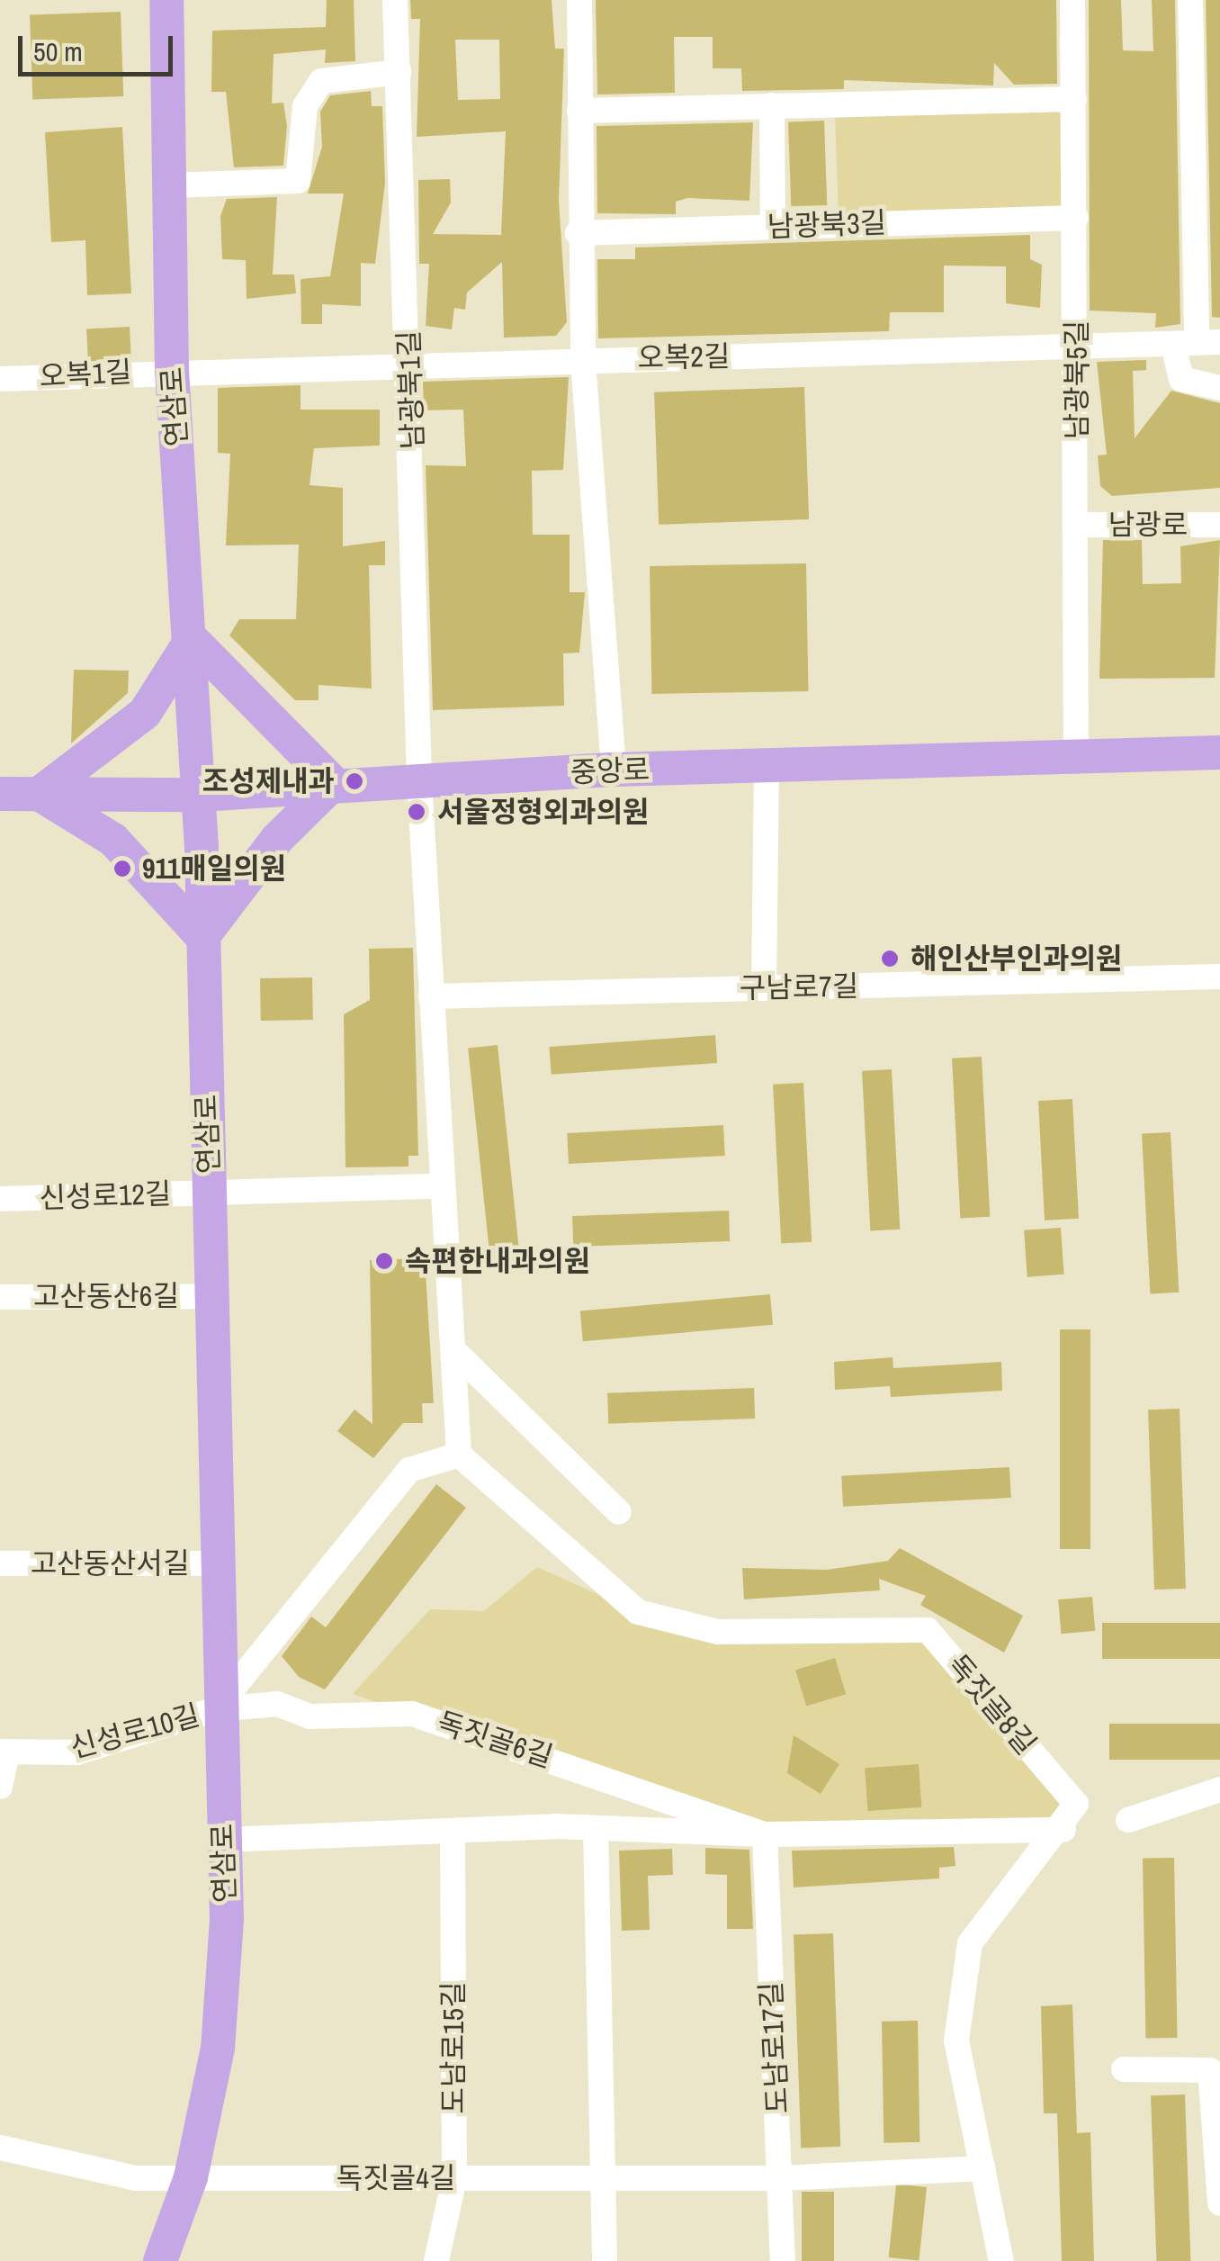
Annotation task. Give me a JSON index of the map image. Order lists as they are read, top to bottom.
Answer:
{
  "streets": {
    "main road": ["연삼로", "중앙로"],
    "street": [
      "남광북3길",
      "오복2길",
      "오복1길",
      "남광북5길",
      "남광북1길",
      "남광로",
      "구남로7길",
      "신성로12길",
      "고산동산6길",
      "고산동산서길",
      "독짓골8길",
      "신성로10길",
      "독짓골6길",
      "도남로15길",
      "도남로17길",
      "독짓골4길"
    ]
  },
  "crossings": [
    ["남광북3길", "남광북5길"],
    ["오복2길", "오복1길"],
    ["오복2길", "남광북5길"],
    ["오복2길", "남광북1길"],
    ["오복2길", "연삼로"],
    ["오복1길", "연삼로"],
    ["남광북5길", "남광로"],
    ["남광북5길", "중앙로"],
    ["남광북1길", "중앙로"],
    ["연삼로", "중앙로"],
    ["연삼로", "신성로12길"],
    ["연삼로", "고산동산6길"],
    ["연삼로", "고산동산서길"],
    ["연삼로", "신성로10길"],
    ["연삼로", "독짓골6길"],
    ["연삼로", "독짓골4길"],
    ["독짓골8길", "독짓골6길"],
    ["신성로10길", "독짓골6길"],
    ["독짓골6길", "도남로15길"],
    ["독짓골6길", "도남로17길"],
    ["도남로15길", "독짓골4길"],
    ["도남로17길", "독짓골4길"]
  ],
  "places": [
    "조성제내과",
    "서울정형외과의원",
    "911매일의원",
    "해인산부인과의원",
    "속편한내과의원"
  ],
  "scale_bar": "50 m"
}
